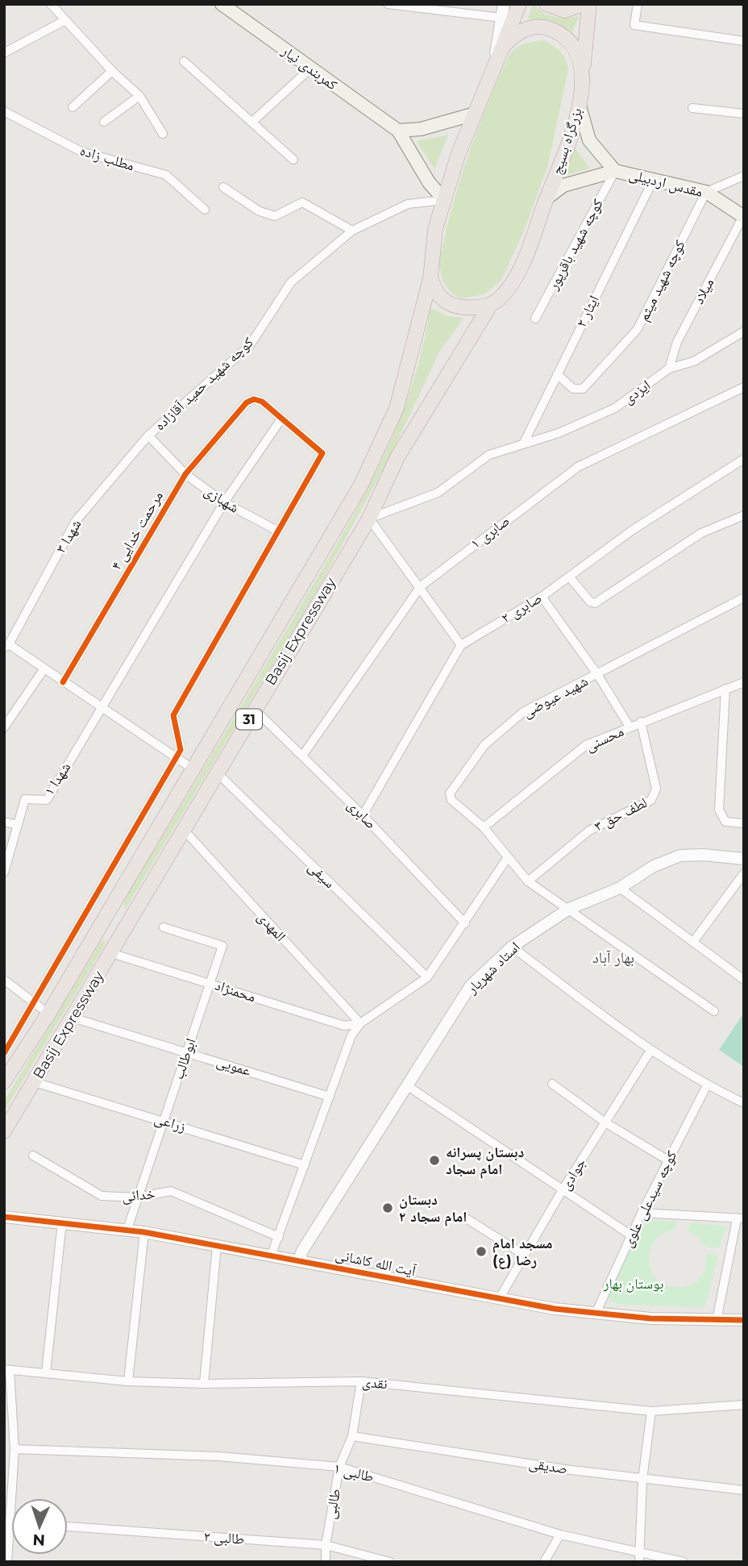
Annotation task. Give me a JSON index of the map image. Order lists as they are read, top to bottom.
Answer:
{
  "streets": {
    "highway": ["بزرگراه بسیج", "Basij Expressway", "31"],
    "main road": ["کمربندی نیار", "مقدس اردبیلی"],
    "street": [
      "مطلب زاده",
      "کوچه شهید باقرپور",
      "کوچه شهید میثم",
      "میلاد",
      "ایثار ۲",
      "کوچه شهید حمید آقازاده",
      "ایزدی",
      "شهبازی",
      "مرحمت خدایی ۴",
      "صابری ۱",
      "شهدا ۳",
      "صابری ۲",
      "شهید عیوضی",
      "محسنی",
      "شهدا ۱",
      "صابری",
      "لطف حق ۳",
      "سیفی",
      "المهدی",
      "استاد شهریار",
      "محمنژاد",
      "ابوطالب",
      "عمویی",
      "زراعی",
      "جوادی",
      "خدائی",
      "کوچه سیدعلی علوی",
      "آیت الله کاشانی",
      "نقدی",
      "صدیقی",
      "طالبی ۱",
      "طالبی",
      "طالبی ۲"
    ]
  },
  "crossings": [
    ["بزرگراه بسیج", "کوچه شهید حمید آقازاده"],
    ["بزرگراه بسیج", "Basij Expressway"],
    ["مقدس اردبیلی", "کوچه شهید باقرپور"],
    ["مقدس اردبیلی", "کوچه شهید میثم"],
    ["مقدس اردبیلی", "میلاد"],
    ["مقدس اردبیلی", "ایثار ۲"],
    ["کوچه شهید میثم", "ایثار ۲"],
    ["میلاد", "ایزدی"],
    ["ایثار ۲", "ایزدی"],
    ["کوچه شهید حمید آقازاده", "شهبازی"],
    ["کوچه شهید حمید آقازاده", "شهدا ۳"],
    ["شهبازی", "مرحمت خدایی ۴"],
    ["شهبازی", "شهدا ۳"],
    ["صابری ۱", "صابری"],
    ["صابری ۲", "صابری"],
    ["Basij Expressway", "صابری"],
    ["Basij Expressway", "سیفی"],
    ["Basij Expressway", "المهدی"],
    ["Basij Expressway", "محمنژاد"],
    ["Basij Expressway", "عمویی"],
    ["Basij Expressway", "زراعی"],
    ["شهید عیوضی", "محسنی"],
    ["شهید عیوضی", "لطف حق ۳"],
    ["شهید عیوضی", "استاد شهریار"],
    ["محسنی", "لطف حق ۳"],
    ["المهدی", "محمنژاد"],
    ["استاد شهریار", "آیت الله کاشانی"],
    ["محمنژاد", "ابوطالب"],
    ["ابوطالب", "عمویی"],
    ["ابوطالب", "زراعی"],
    ["ابوطالب", "خدائی"],
    ["ابوطالب", "آیت الله کاشانی"],
    ["جوادی", "آیت الله کاشانی"],
    ["کوچه سیدعلی علوی", "آیت الله کاشانی"],
    ["نقدی", "طالبی"],
    ["صدیقی", "طالبی"],
    ["طالبی ۱", "طالبی"],
    ["طالبی", "طالبی ۲"]
  ],
  "districts": ["بهار آباد"],
  "parks": ["بوستان بهار"],
  "places": ["دبستان پسرانه امام سجاد", "دبستان امام سجاد ۲", "مسجد امام رضا (ع)"],
  "north": "bottom"
}
